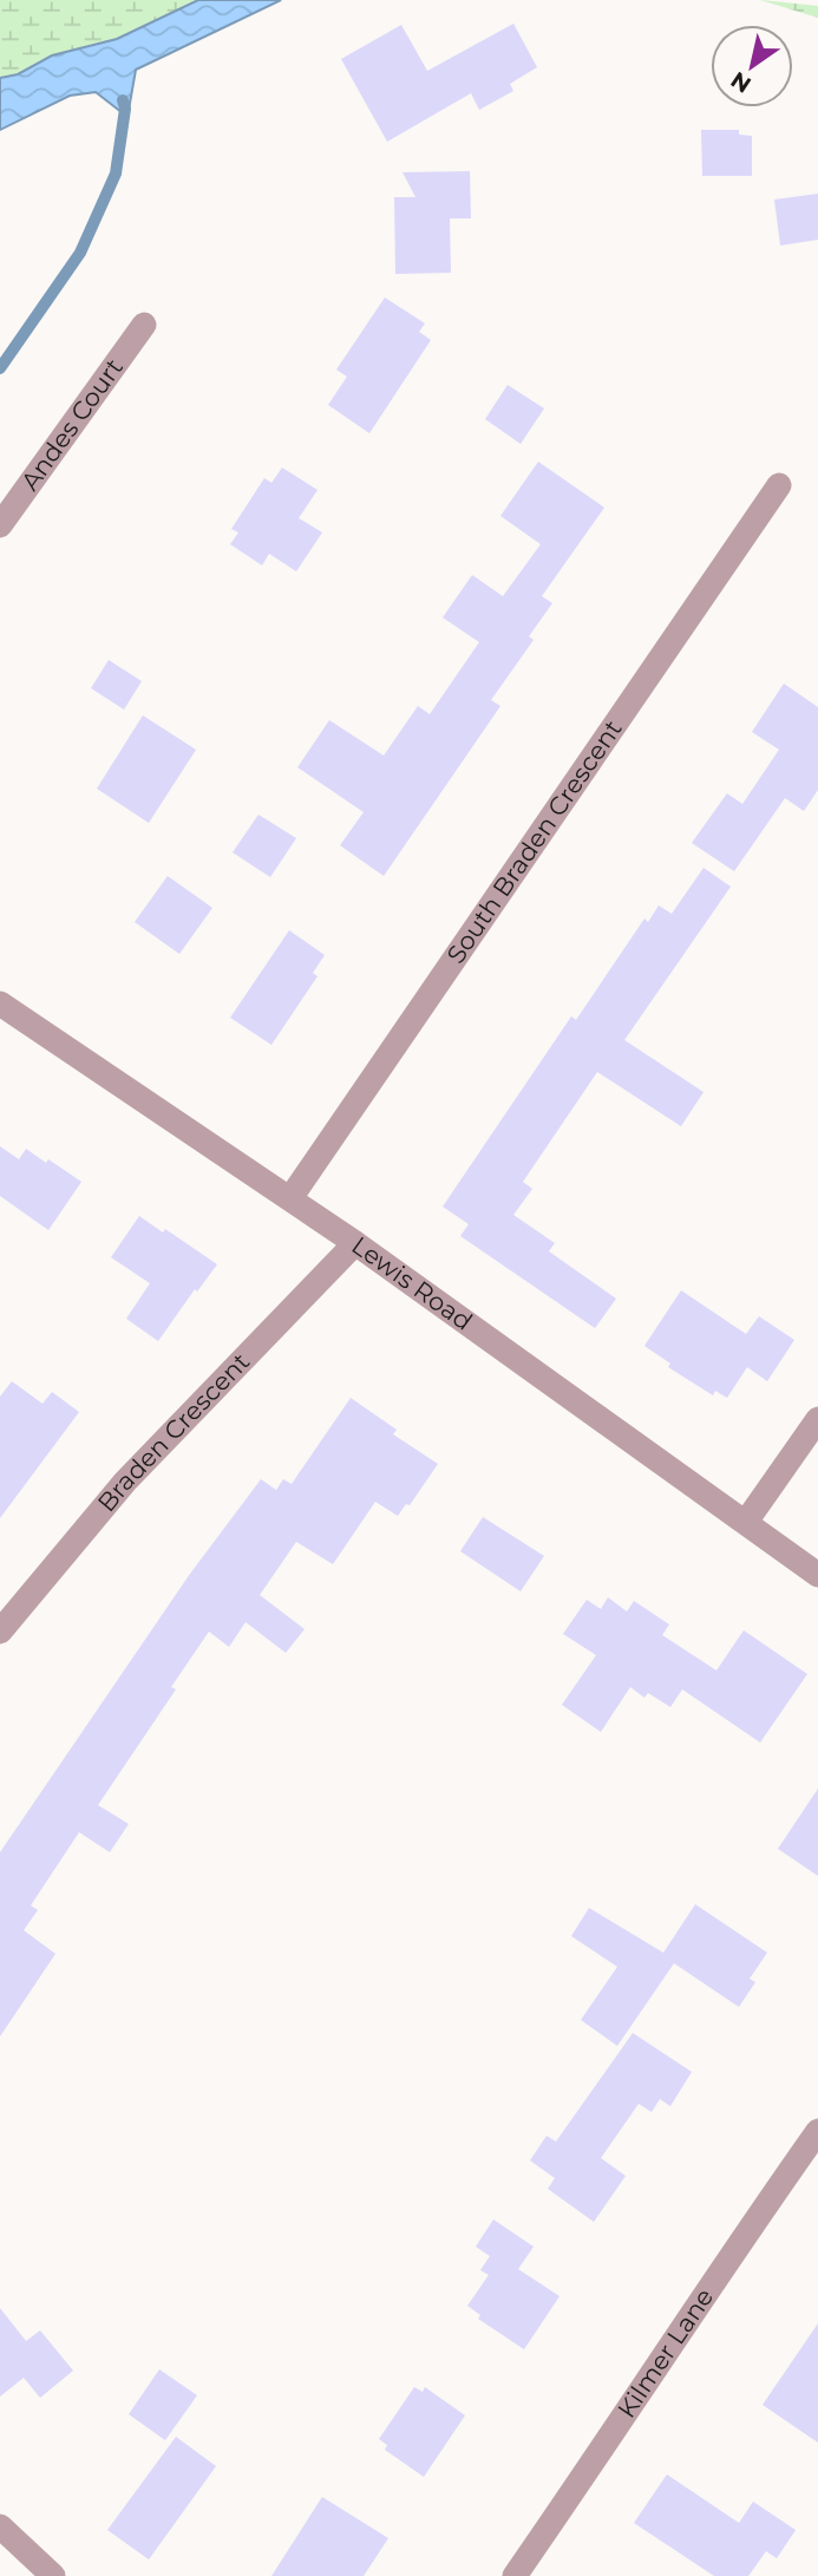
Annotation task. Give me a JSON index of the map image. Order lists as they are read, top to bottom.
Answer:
{
  "streets": {
    "street": [
      "Andes Court",
      "South Braden Crescent",
      "Lewis Road",
      "Braden Crescent",
      "Kilmer Lane"
    ]
  },
  "crossings": [
    ["South Braden Crescent", "Lewis Road"],
    ["Lewis Road", "Braden Crescent"]
  ],
  "north": "bottom left"
}
